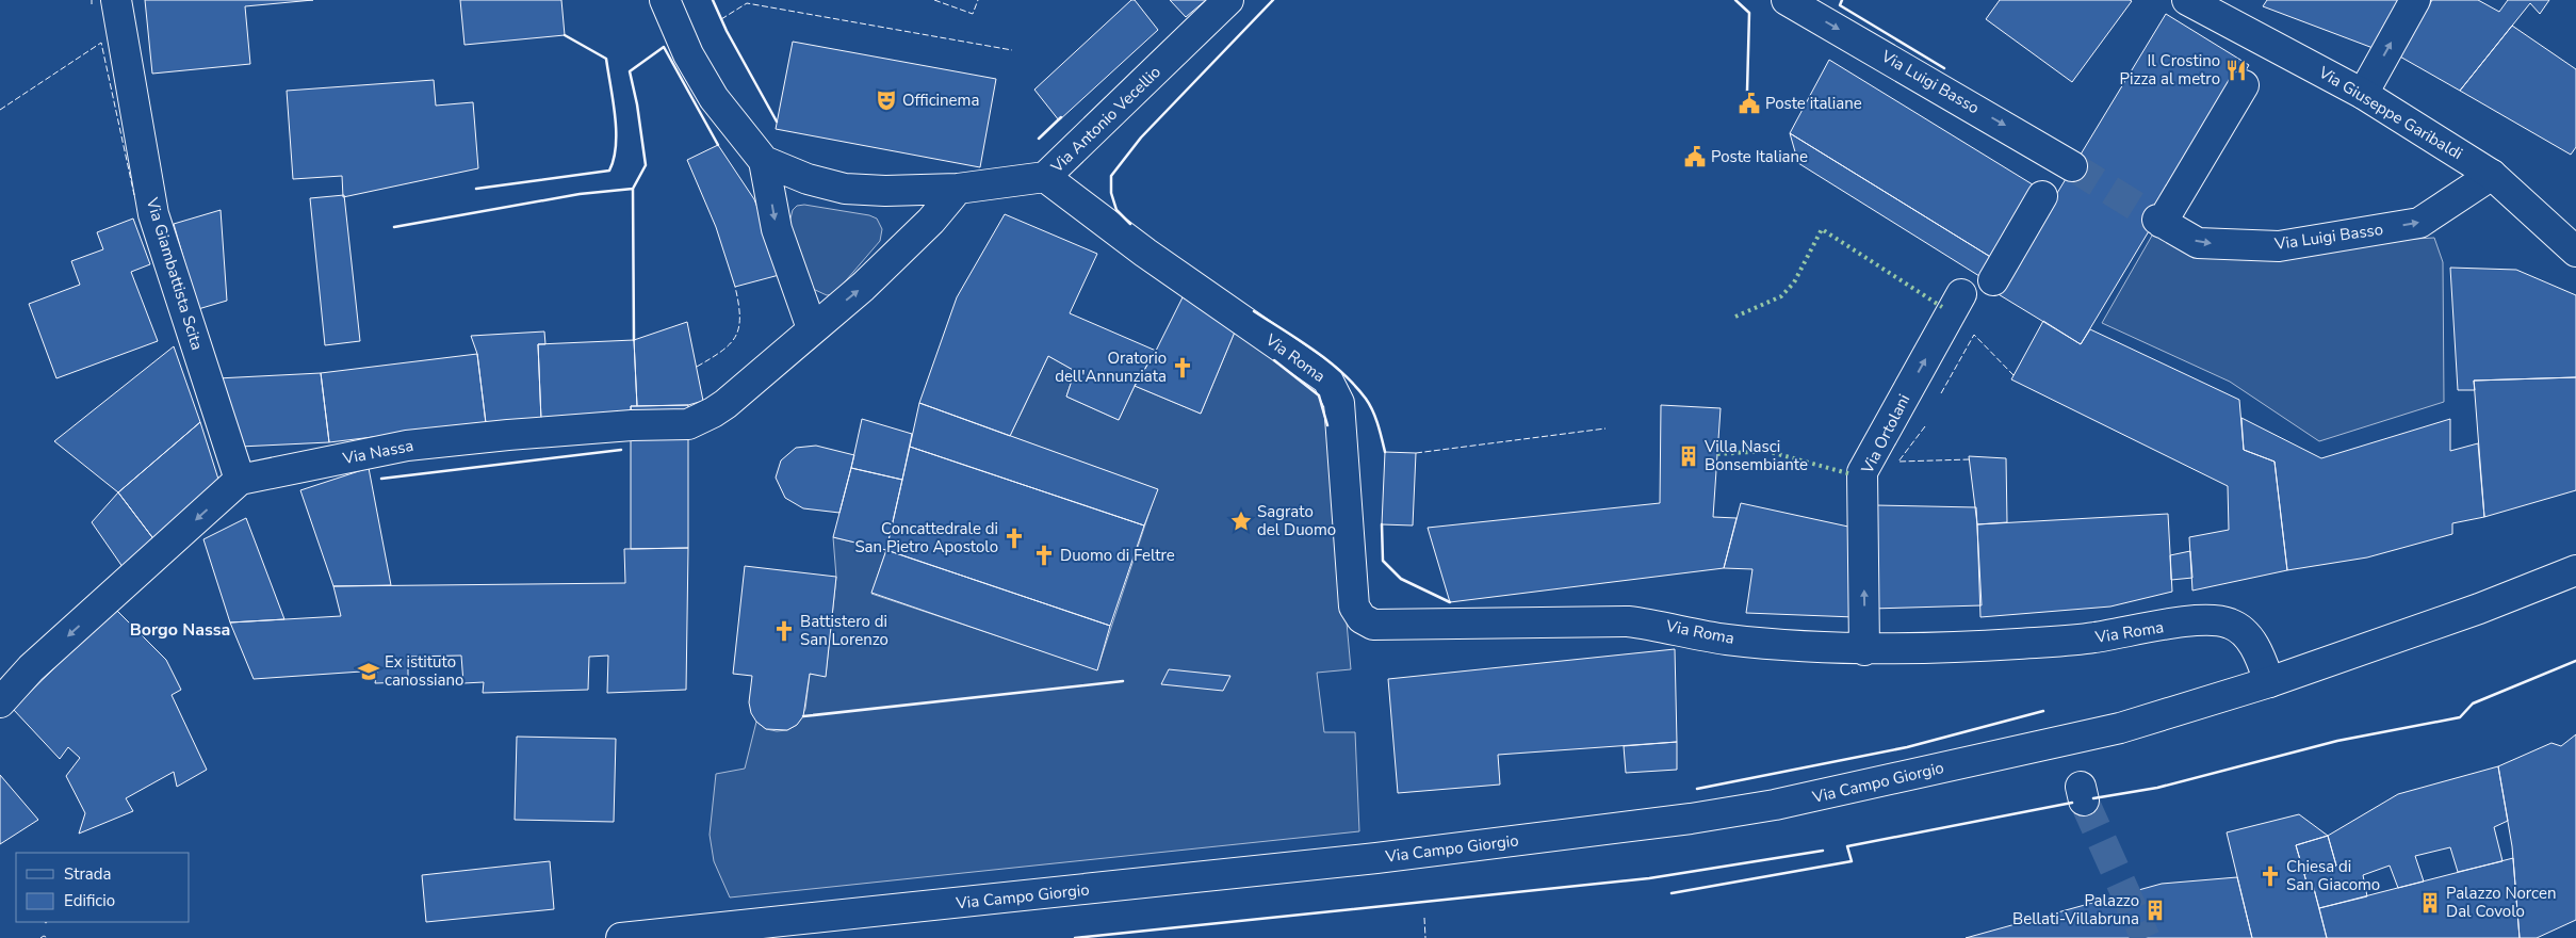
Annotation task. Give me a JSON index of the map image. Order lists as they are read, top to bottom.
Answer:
{
  "streets": {
    "street": [
      "Via Luigi Basso",
      "Via Giuseppe Garibaldi",
      "Via Antonio Vecellio",
      "Via Giambattista Scita",
      "Via Roma",
      "Via Ortolani",
      "Via Nassa",
      "Via Campo Giorgio"
    ]
  },
  "crossings": [
    ["Via Luigi Basso", "Via Giuseppe Garibaldi"],
    ["Via Antonio Vecellio", "Via Roma"],
    ["Via Antonio Vecellio", "Via Nassa"],
    ["Via Giambattista Scita", "Via Nassa"],
    ["Via Roma", "Via Ortolani"],
    ["Via Roma", "Via Campo Giorgio"]
  ],
  "one_way": ["Via Ortolani"],
  "districts": ["Borgo Nassa"],
  "places": {
    "restaurant": ["Il Crostino Pizza al metro"],
    "theatre": ["Officinema"],
    "public building": ["Poste italiane", "Poste Italiane"],
    "church": [
      "Oratorio dell'Annunziata",
      "Concattedrale di San Pietro Apostolo",
      "Duomo di Feltre",
      "Battistero di San Lorenzo",
      "Chiesa di San Giacomo"
    ],
    "building": ["Villa Nasci Bonsembiante", "Palazzo Norcen Dal Covolo", "Palazzo Bellati-Villabruna"],
    "place": ["Sagrato del Duomo"],
    "school or university": ["Ex istituto canossiano"]
  },
  "legend": ["Strada", "Edificio"]
}
